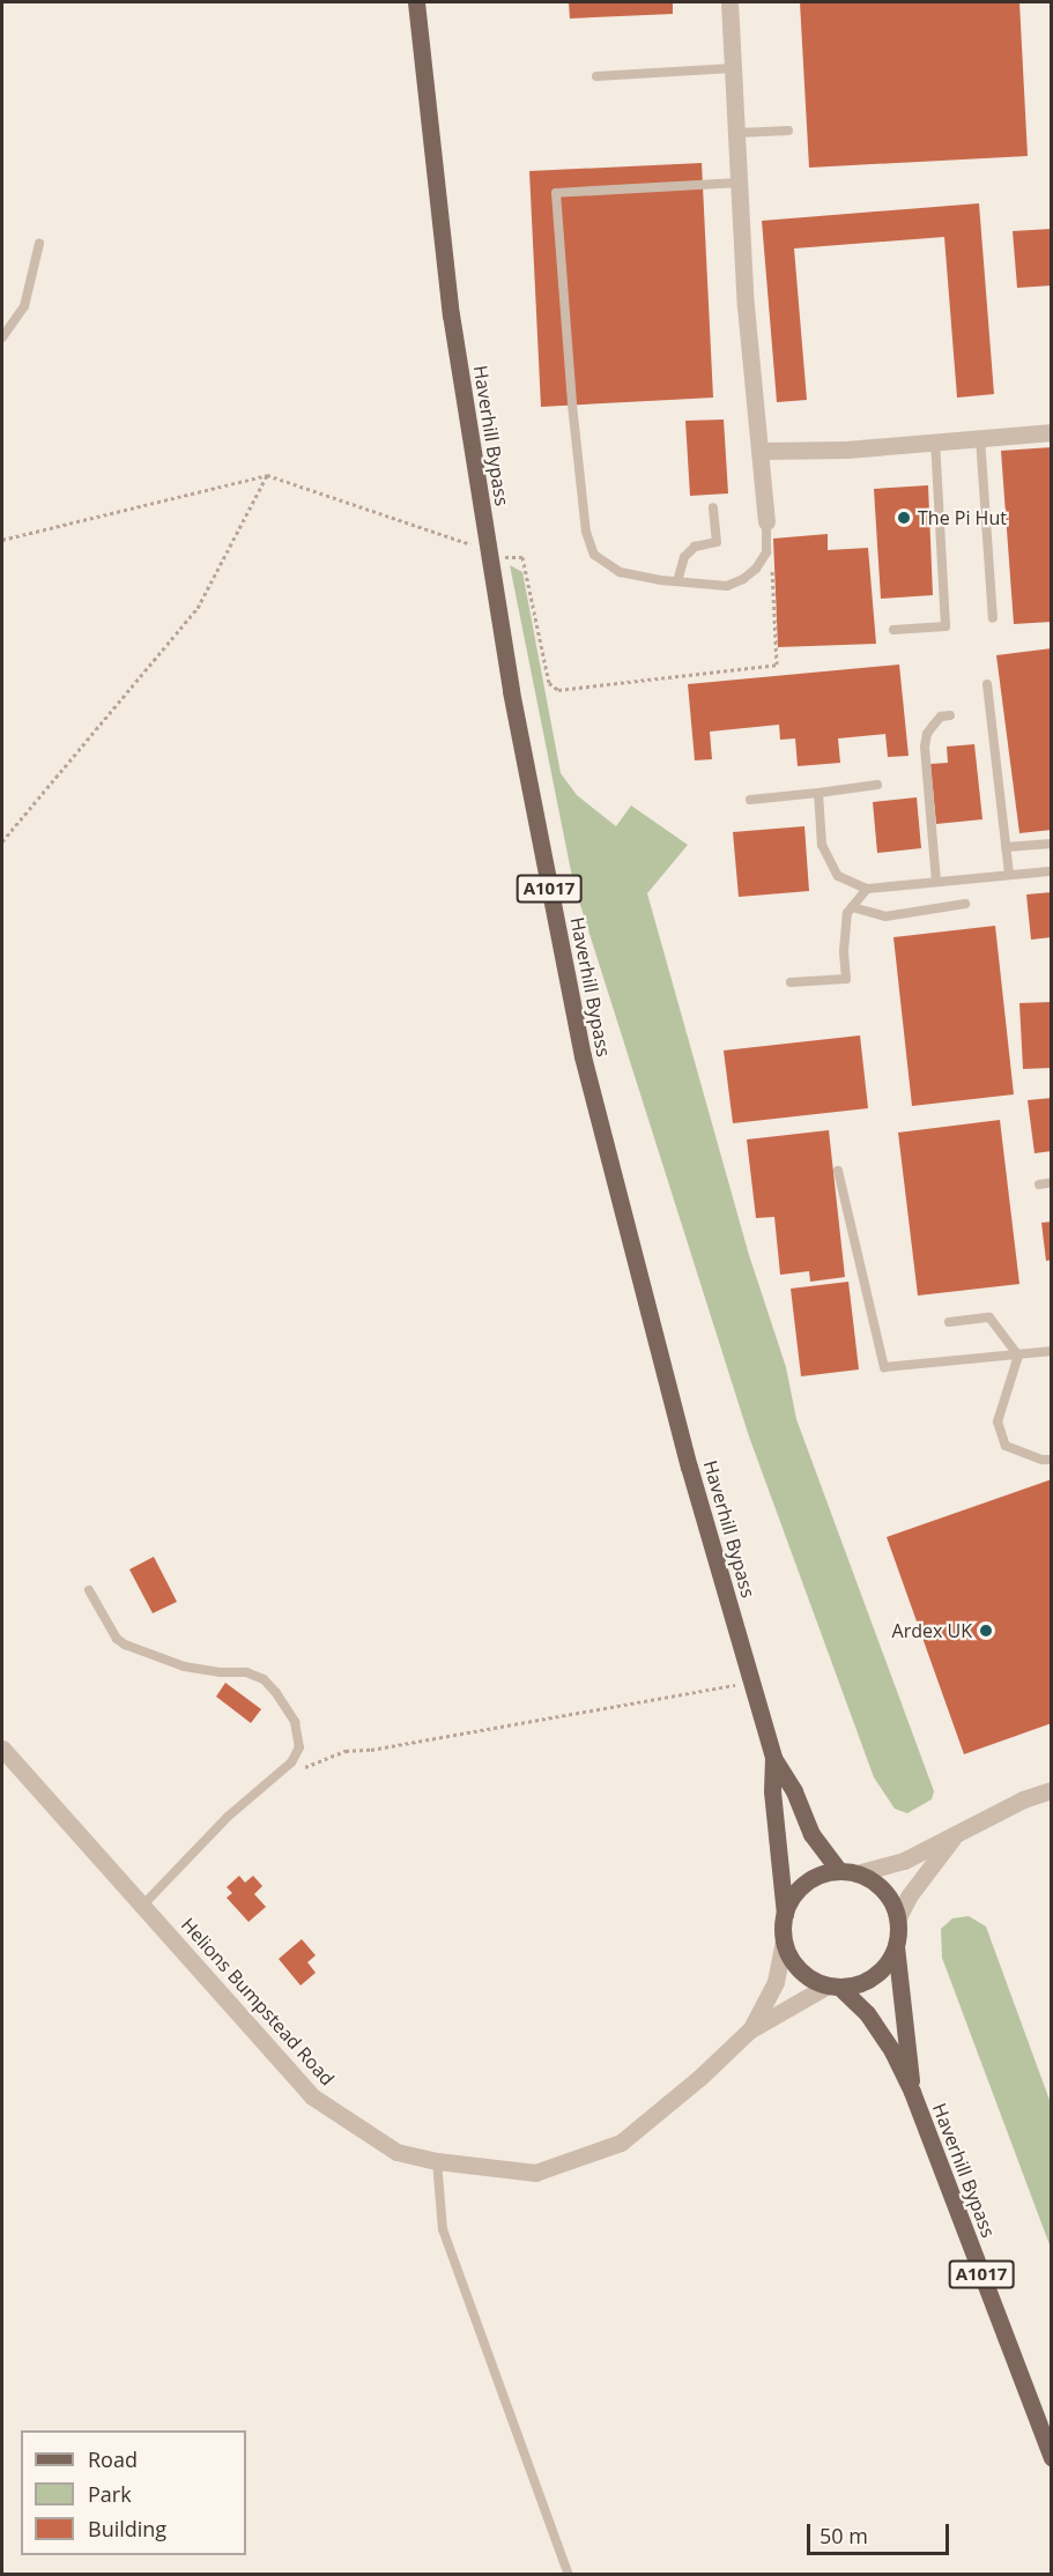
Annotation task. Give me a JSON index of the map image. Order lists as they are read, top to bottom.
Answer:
{
  "streets": {
    "main road": ["Haverhill Bypass", "A1017"],
    "street": ["Helions Bumpstead Road"]
  },
  "crossings": [
    ["Haverhill Bypass", "Helions Bumpstead Road"]
  ],
  "places": ["The Pi Hut", "Ardex UK"],
  "legend": ["Road", "Park", "Building"],
  "scale_bar": "50 m"
}
